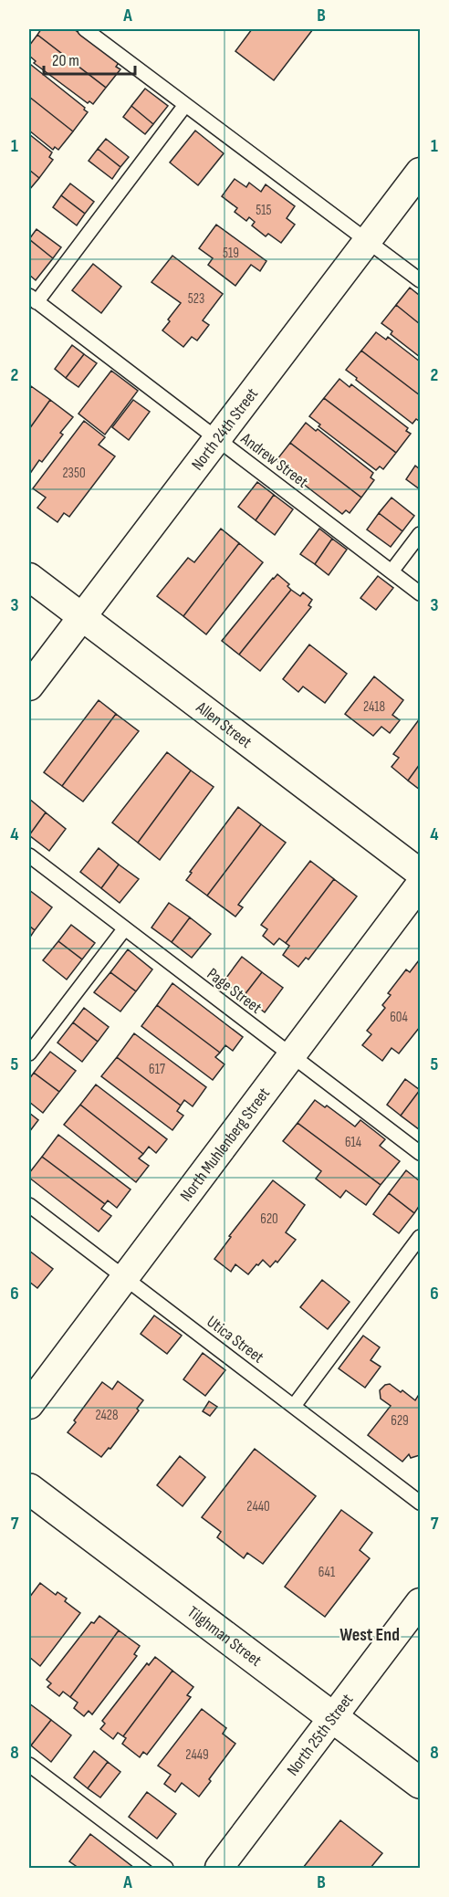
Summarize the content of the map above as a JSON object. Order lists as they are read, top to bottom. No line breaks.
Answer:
{"streets":{"main road":["Tilghman Street"],"street":["North 24th Street","Allen Street","North Muhlenberg Street","North 25th Street"],"lane":["Andrew Street","Page Street","Utica Street"]},"crossings":[["North 24th Street","Andrew Street"],["North 24th Street","Allen Street"],["Page Street","North Muhlenberg Street"],["North Muhlenberg Street","Utica Street"],["Tilghman Street","North 25th Street"]],"districts":["West End"],"house_numbers":["515","519","523","2350","2418","604","617","614","620","2428","629","2440","641","2449"],"scale_bar":"20 m","grid":{"columns":["A","B"],"rows":["1","2","3","4","5","6","7","8"]}}
